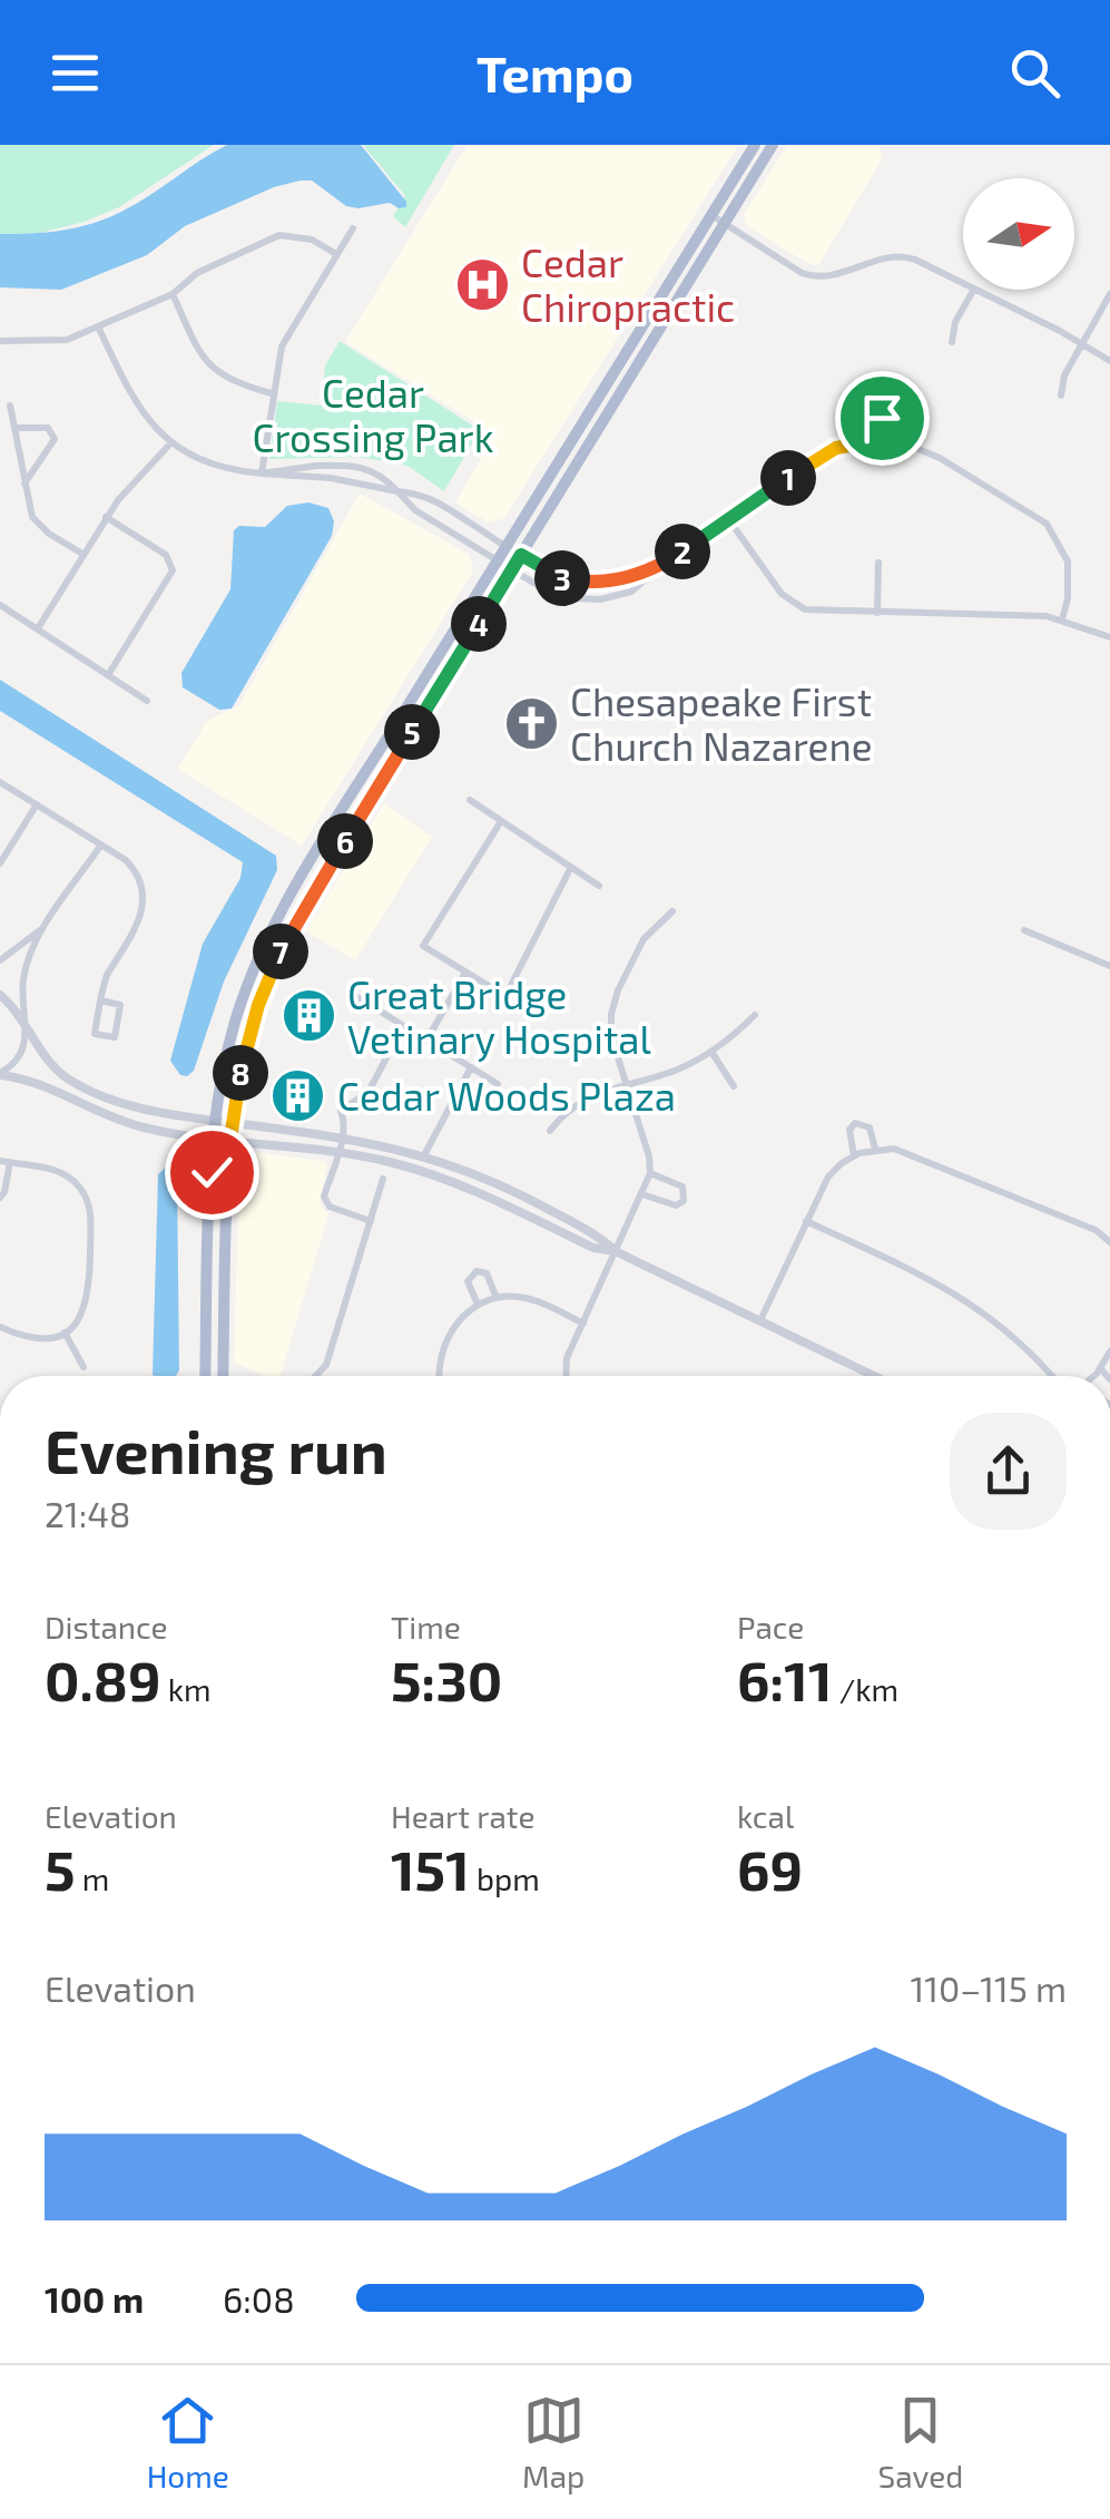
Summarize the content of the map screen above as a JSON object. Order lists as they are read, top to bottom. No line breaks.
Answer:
{"parks":["Cedar Crossing Park"],"places":{"hospital":["Cedar Chiropractic"],"church":["Chesapeake First Church Nazarene"],"building":["Great Bridge Vetinary Hospital","Cedar Woods Plaza"]},"north":"right","page":{"header":"Tempo","pins":["1","2","3","4","5","6","7","8"],"heading":["Evening run","21:48"],"stats":[["Distance","0.89 km"],["Time","5:30"],["Pace","6:11 /km"],["Elevation","5 m"],["Heart rate","151 bpm"],["kcal","69"]],"chart":["Elevation","110–115 m"],"list":[{"name":"100 m","note":"6:08"}],"tabs":["Home","Map","Saved"]}}
